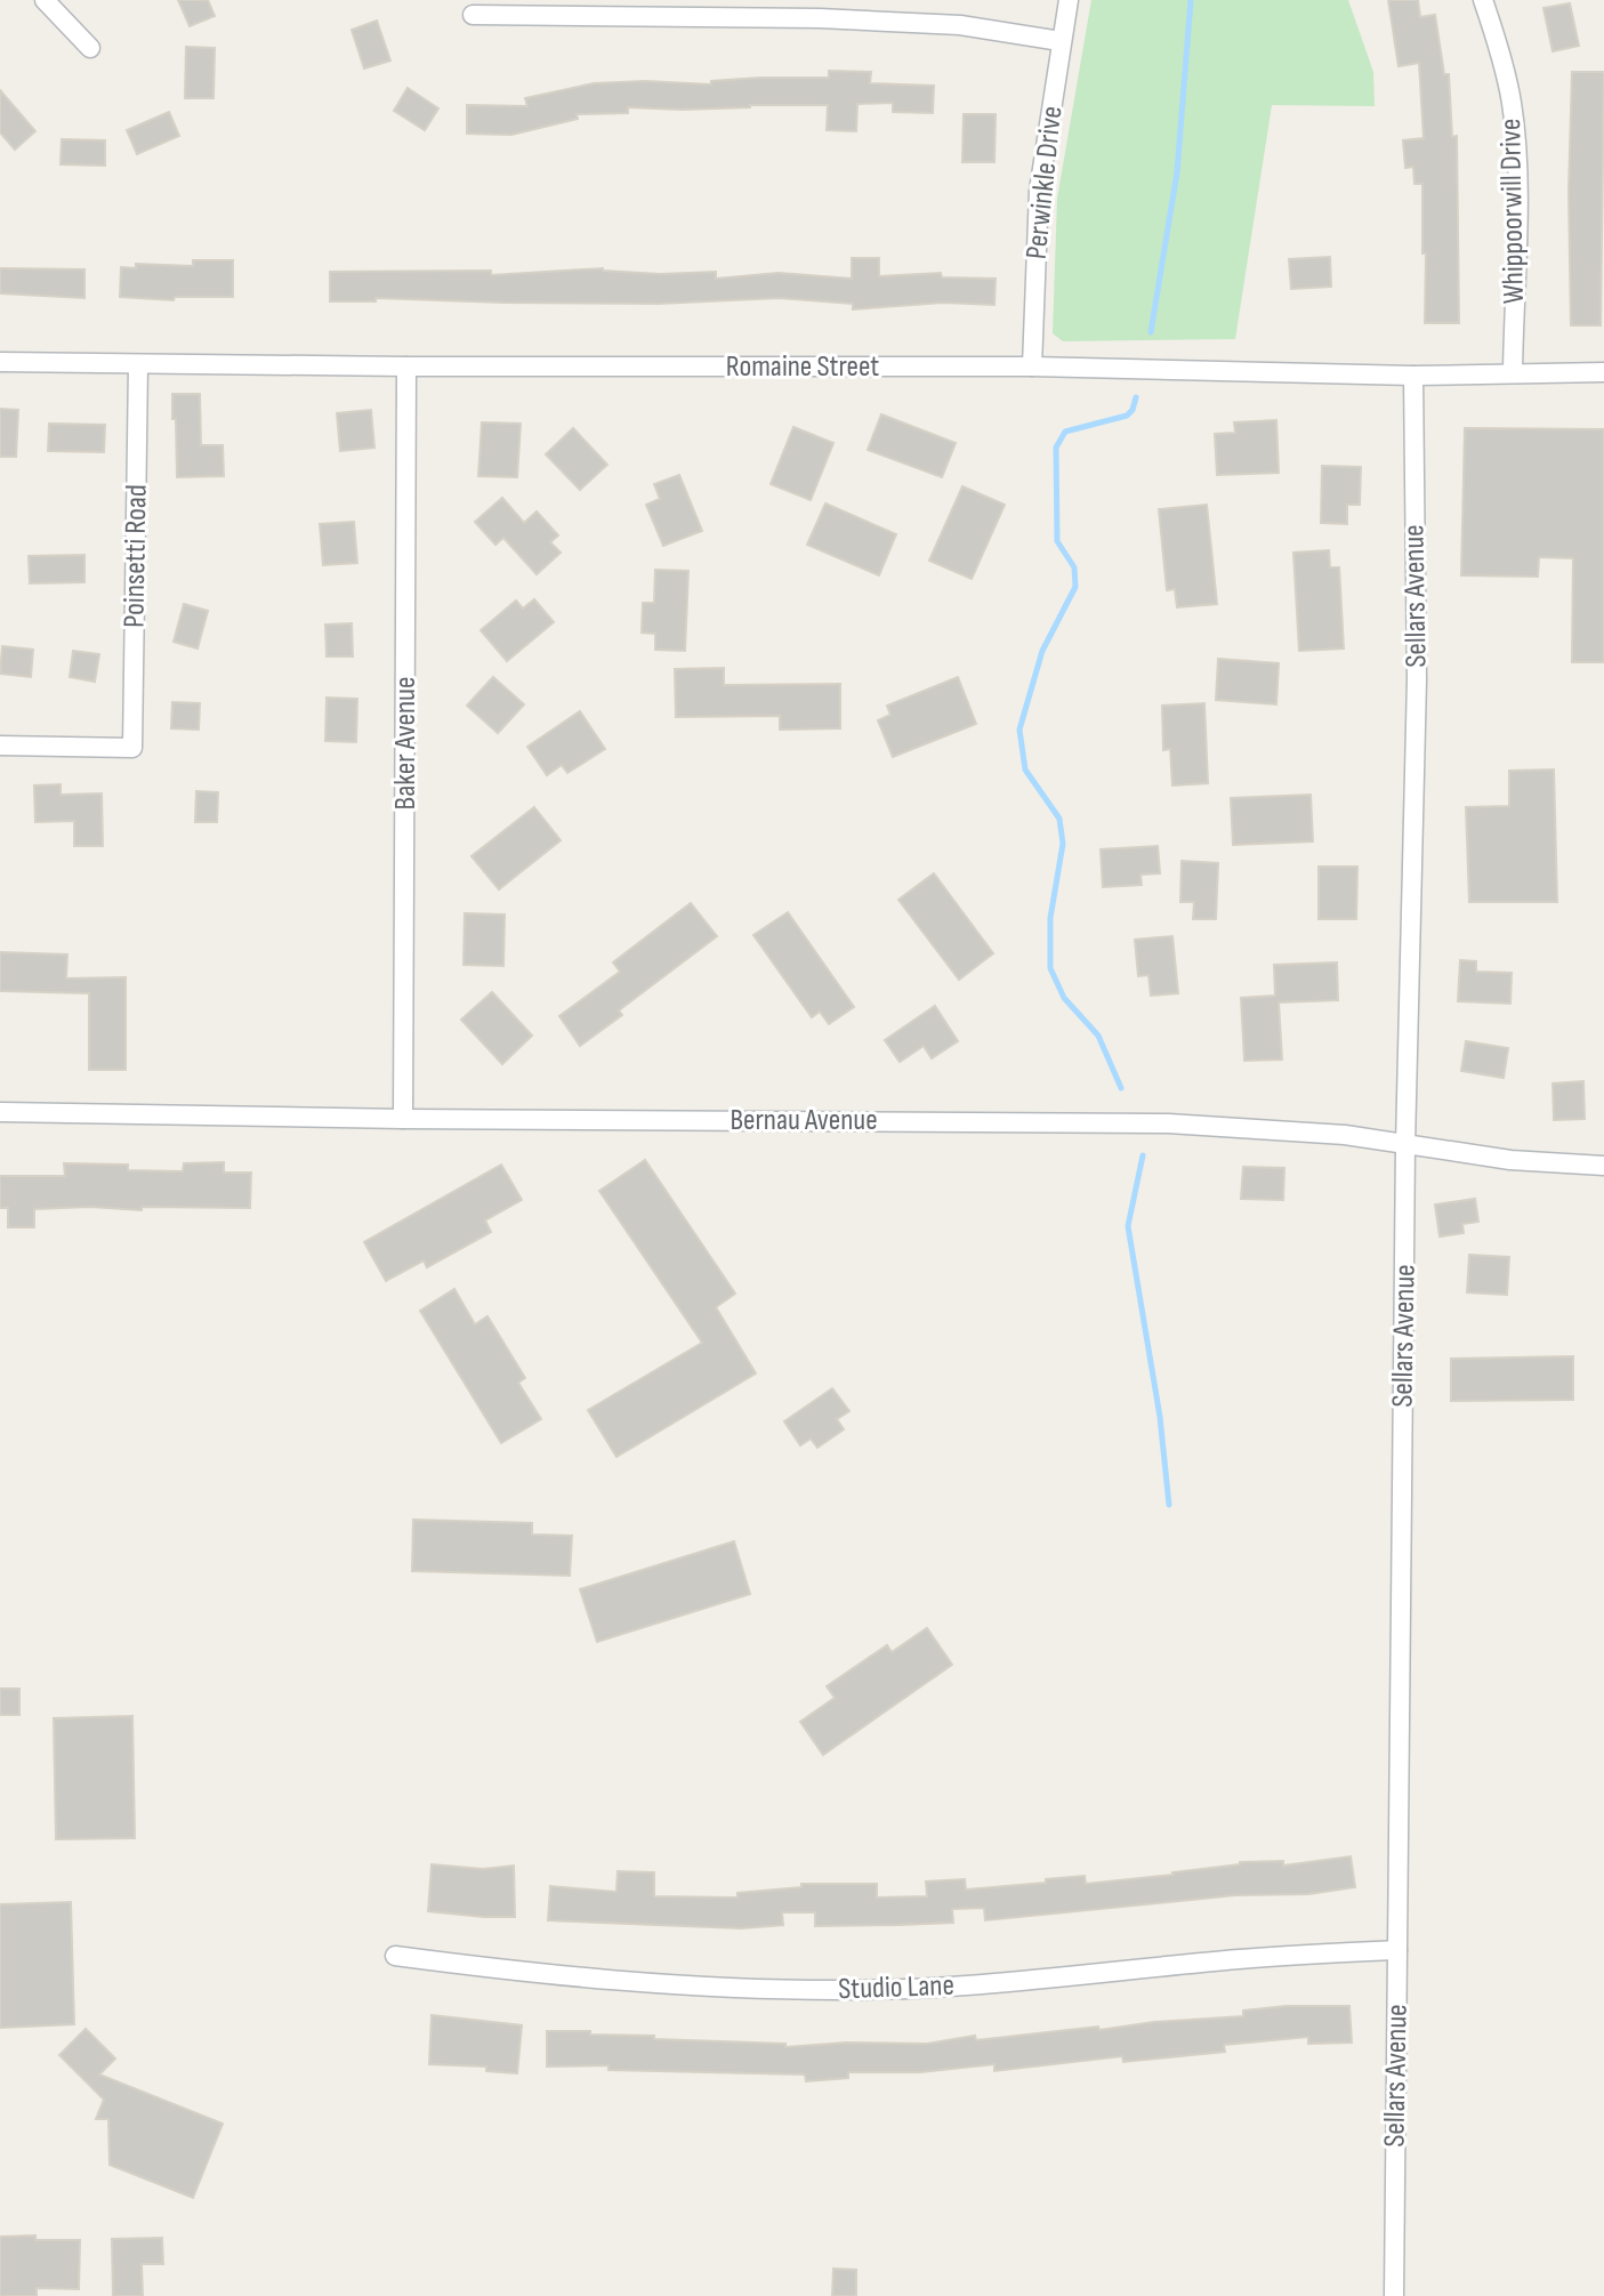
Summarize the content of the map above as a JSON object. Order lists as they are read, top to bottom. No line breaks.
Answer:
{"streets":{"street":["Perwinkle Drive","Whippoorwill Drive","Romaine Street","Poinsetti Road","Sellars Avenue","Baker Avenue","Bernau Avenue","Studio Lane"]},"crossings":[["Perwinkle Drive","Romaine Street"],["Whippoorwill Drive","Romaine Street"],["Romaine Street","Poinsetti Road"],["Romaine Street","Sellars Avenue"],["Romaine Street","Baker Avenue"],["Sellars Avenue","Bernau Avenue"],["Sellars Avenue","Studio Lane"],["Baker Avenue","Bernau Avenue"]]}
